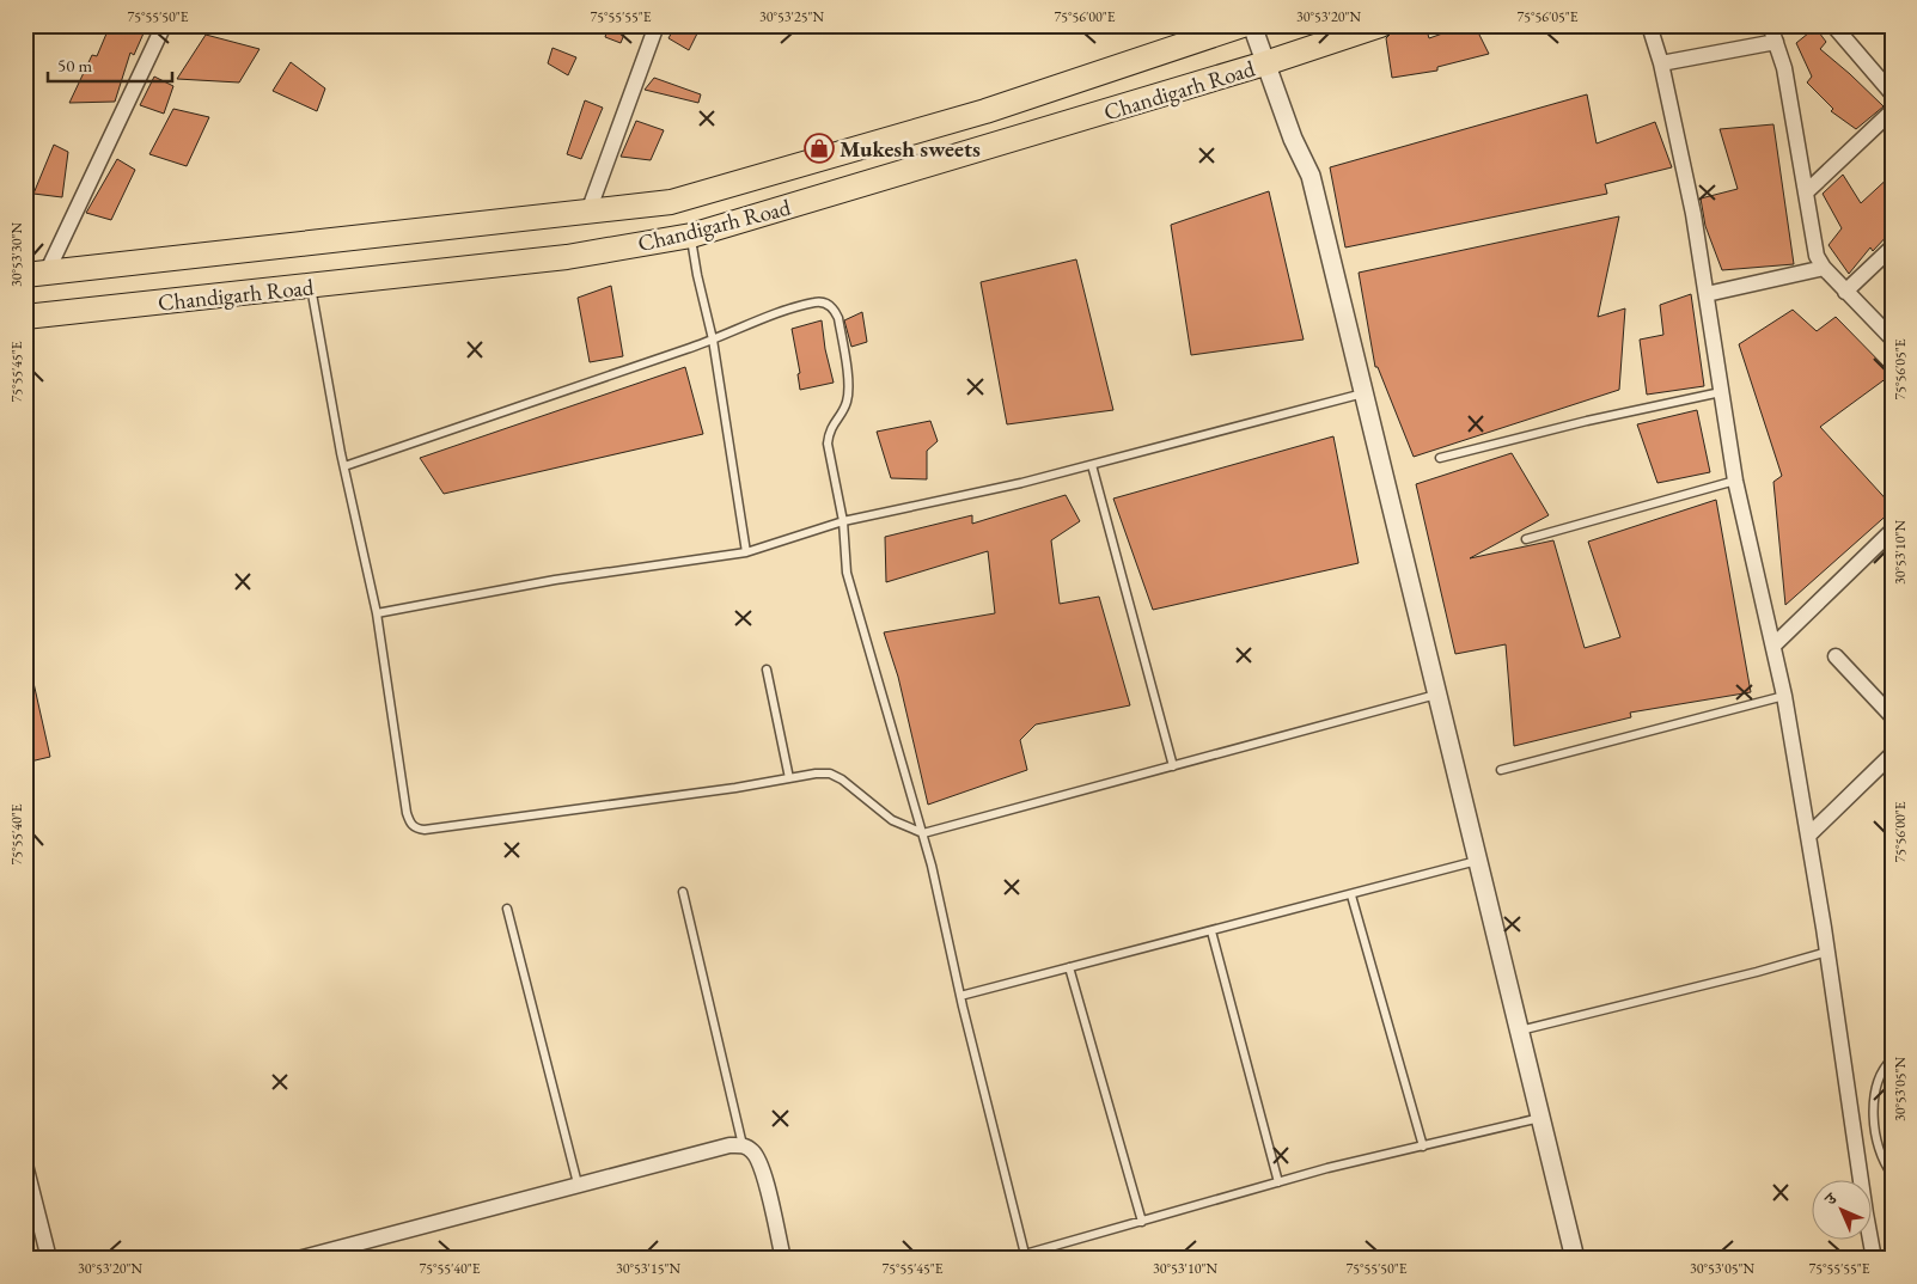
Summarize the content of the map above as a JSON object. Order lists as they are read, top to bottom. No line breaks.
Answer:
{"streets":{"main road":["Chandigarh Road"]},"places":{"shop":["Mukesh sweets"]},"scale_bar":"50 m","north":"top left","coordinates":["75°55'50\"E","75°55'55\"E","30°53'25\"N","75°56'00\"E","30°53'20\"N","75°56'05\"E","30°53'30\"N","75°55'45\"E","30°53'10\"N","75°55'40\"E","30°53'05\"N","30°53'15\"N"]}
